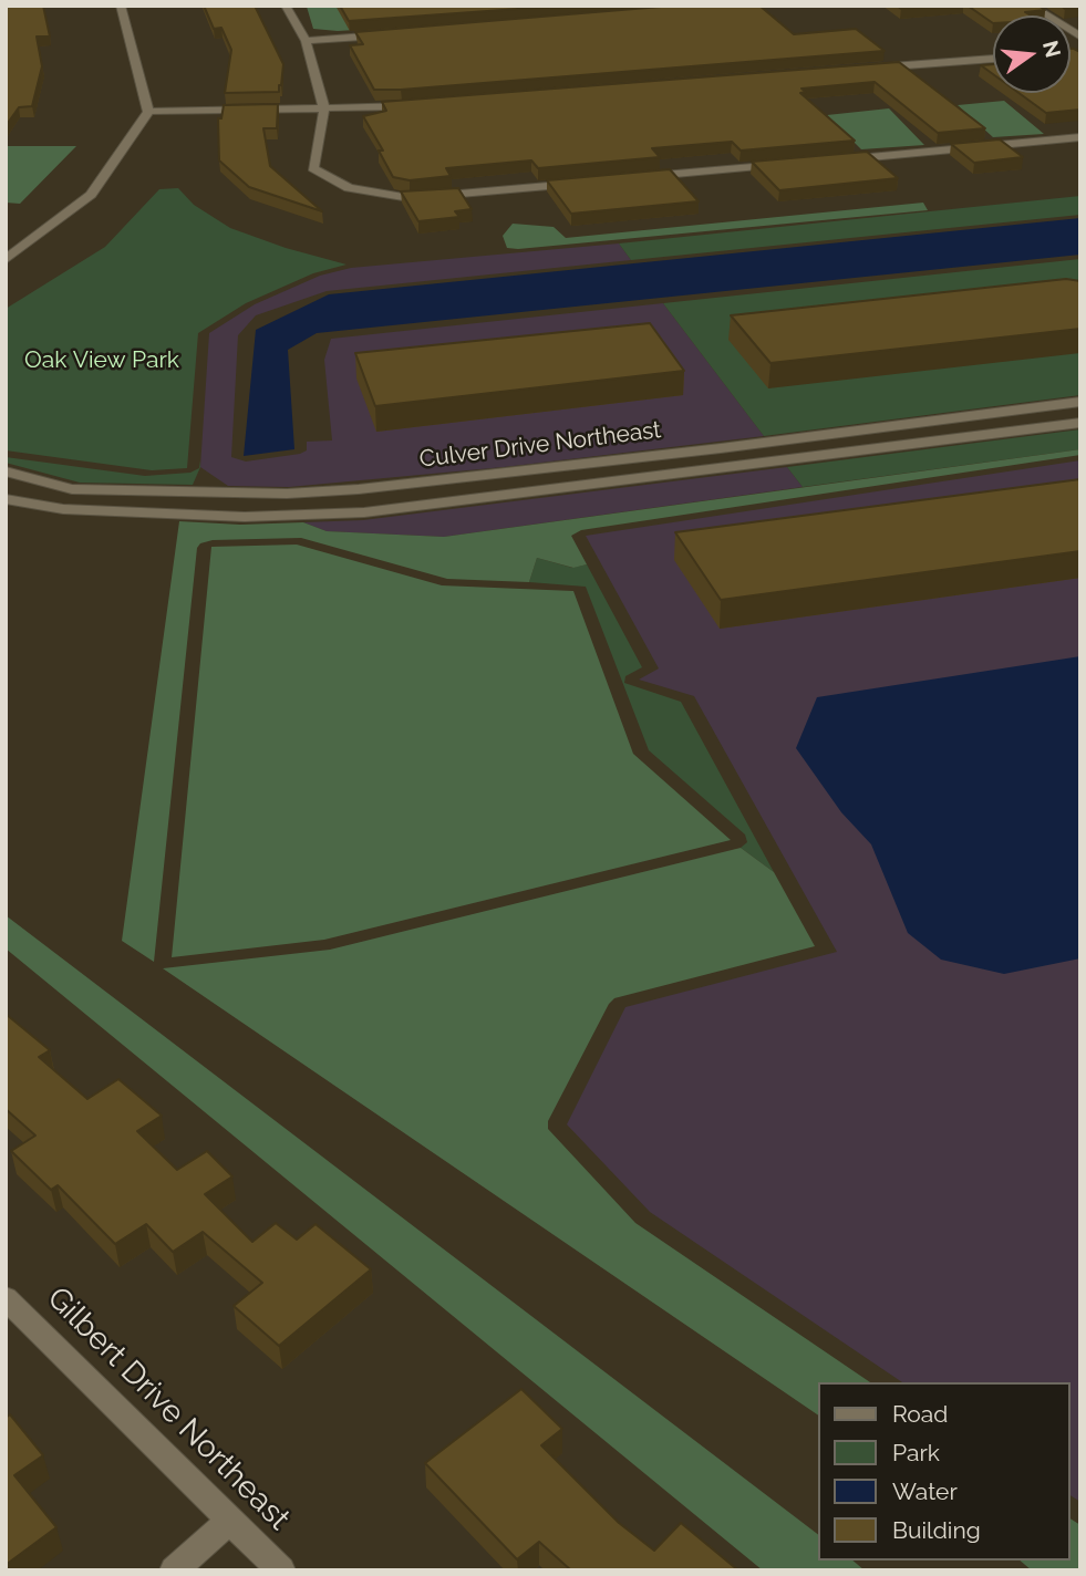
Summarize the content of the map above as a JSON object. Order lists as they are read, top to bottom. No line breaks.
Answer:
{"streets":{"street":["Culver Drive Northeast","Gilbert Drive Northeast"]},"parks":["Oak View Park"],"legend":["Road","Park","Water","Building"],"north":"right"}
